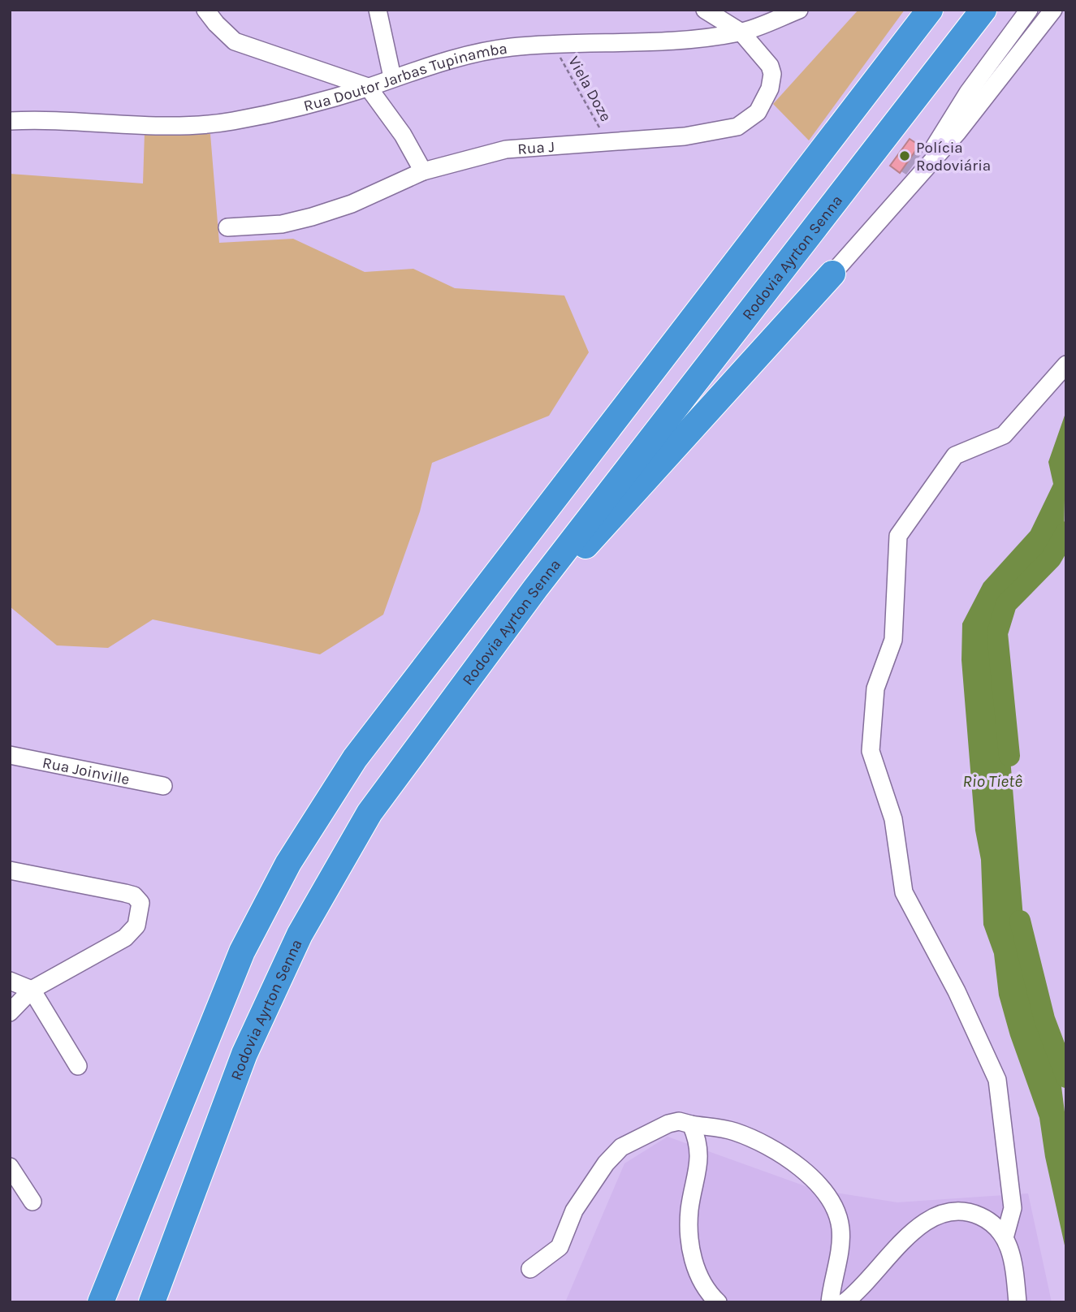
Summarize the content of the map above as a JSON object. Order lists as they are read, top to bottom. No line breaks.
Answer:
{"streets":{"highway":["Rodovia Ayrton Senna"],"street":["Rua Doutor Jarbas Tupinamba","Rua J","Rua Joinville"],"path":["Viela Doze"]},"crossings":[["Rua Doutor Jarbas Tupinamba","Viela Doze"],["Rua Doutor Jarbas Tupinamba","Rua J"],["Viela Doze","Rua J"]],"water":["Rio Tietê"],"places":["Polícia Rodoviária"]}
